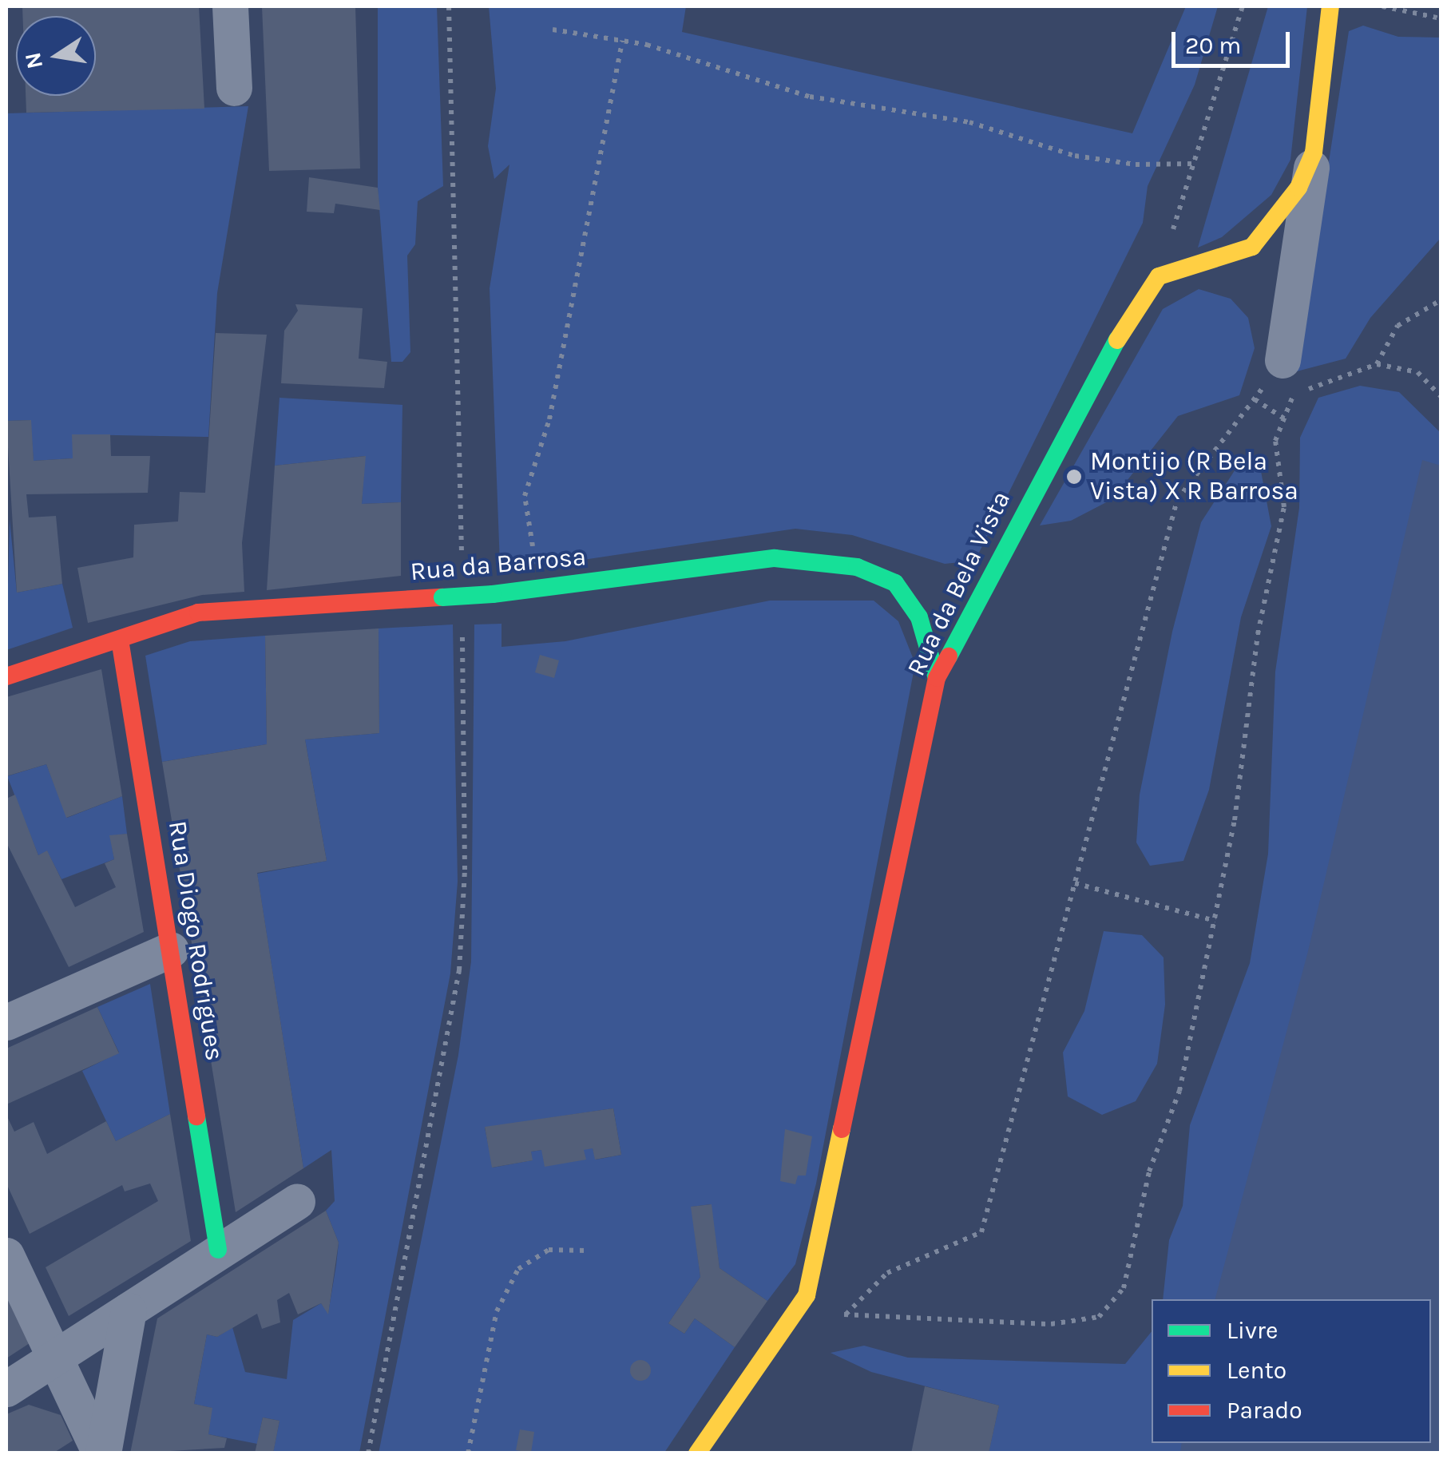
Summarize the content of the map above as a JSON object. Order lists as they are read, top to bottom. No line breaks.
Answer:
{"streets":{"street":["Rua da Barrosa","Rua da Bela Vista","Rua Diogo Rodrigues"]},"crossings":[["Rua da Barrosa","Rua da Bela Vista"],["Rua da Barrosa","Rua Diogo Rodrigues"]],"places":["Montijo (R Bela Vista) X R Barrosa"],"legend":["Livre","Lento","Parado"],"scale_bar":"20 m","north":"left"}
